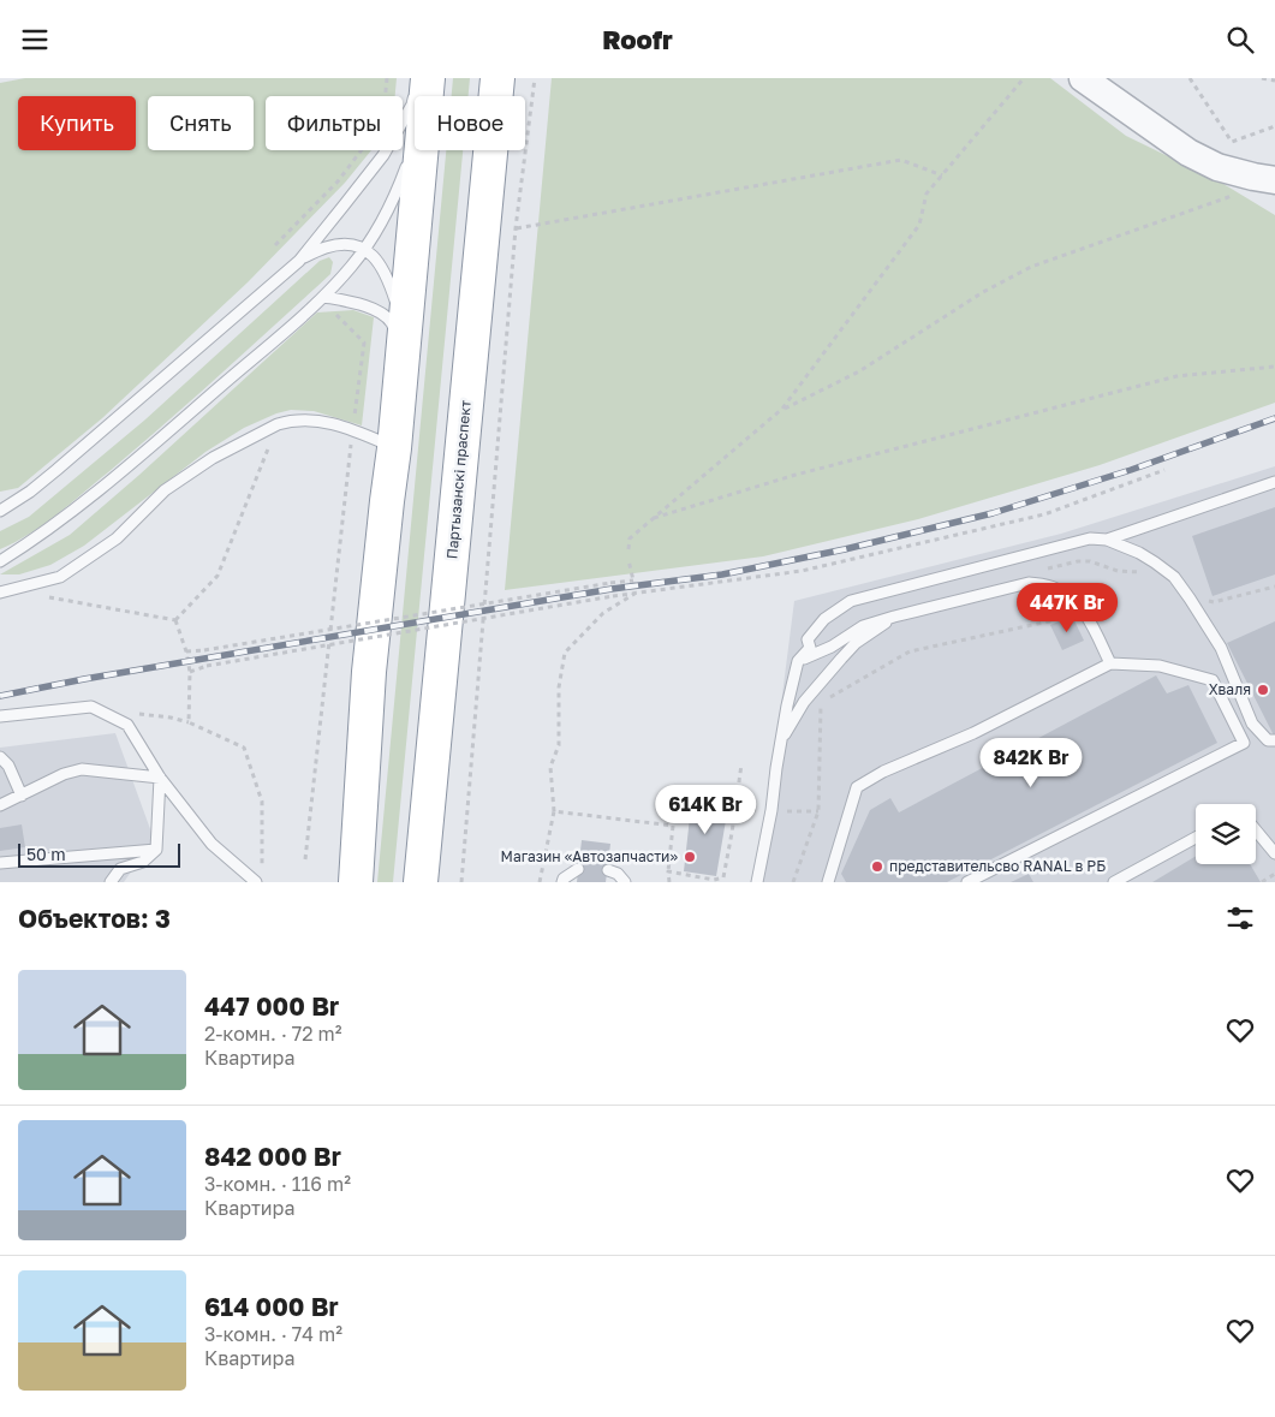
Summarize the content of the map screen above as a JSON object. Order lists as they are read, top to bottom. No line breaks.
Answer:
{"streets":{"highway":["Партызанскі праспект"]},"places":["Хваля","Магазин «Автозапчасти»","представительсво RANAL в РБ"],"scale_bar":"50 m","page":{"header":"Roofr","chip":["Купить","Снять","Фильтры","Новое"],"price":["447K Br","842K Br","614K Br"],"scale":"50 m","heading":"Объектов: 3","list":[{"name":"447 000 Br","note":"2-комн. · 72 m² · Квартира"},{"name":"842 000 Br","note":"3-комн. · 116 m² · Квартира"},{"name":"614 000 Br","note":"3-комн. · 74 m² · Квартира"}]}}
